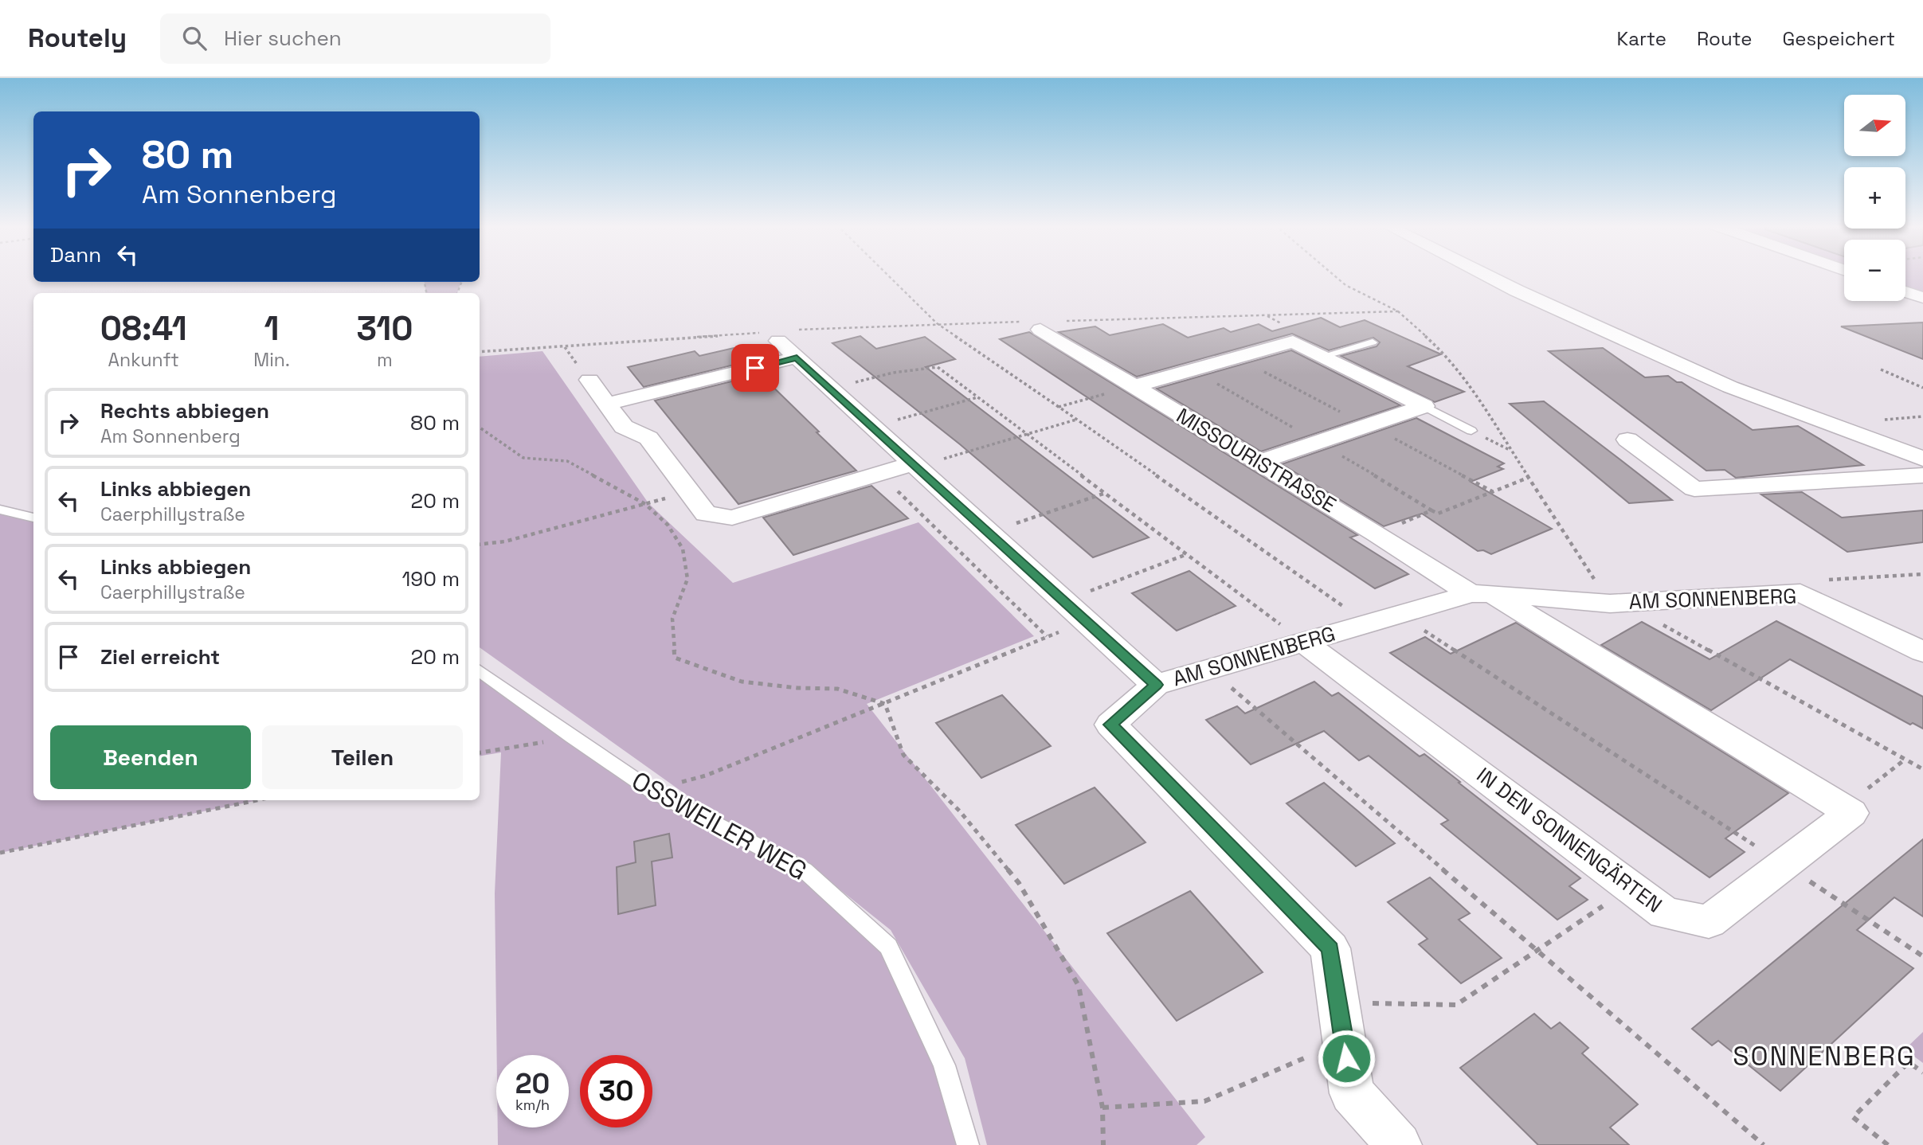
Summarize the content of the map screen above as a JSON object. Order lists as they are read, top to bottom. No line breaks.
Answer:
{"streets":{"street":["MISSOURISTRASSE","AM SONNENBERG","IN DEN SONNENGÄRTEN"],"lane":["OSSWEILER WEG"]},"crossings":[["MISSOURISTRASSE","AM SONNENBERG"],["MISSOURISTRASSE","IN DEN SONNENGÄRTEN"],["AM SONNENBERG","IN DEN SONNENGÄRTEN"]],"districts":["SONNENBERG"],"north":"right","page":{"header":"Routely","search":"Hier suchen","nav":["Karte","Route","Gespeichert"],"map_buttons":["+","−"],"turn":["80 m","Am Sonnenberg"],"then":"Dann","eta":["08:41","Ankunft","1","Min.","310","m"],"list":[{"name":"Rechts abbiegen","note":"Am Sonnenberg","value":"80 m"},{"name":"Links abbiegen","note":"Caerphillystraße","value":"20 m"},{"name":"Links abbiegen","note":"Caerphillystraße","value":"190 m"},{"name":"Ziel erreicht","value":"20 m"}],"buttons":["Beenden","Teilen"],"speed":"20 km/h","limit":"30"}}
